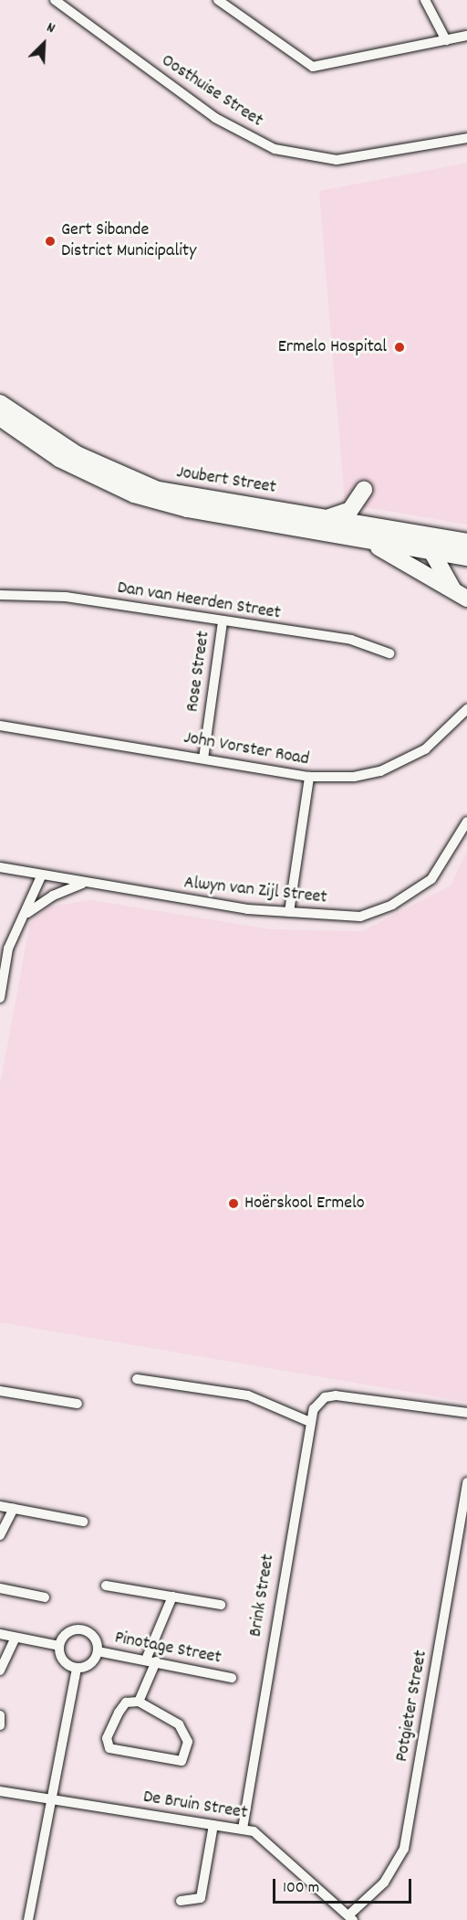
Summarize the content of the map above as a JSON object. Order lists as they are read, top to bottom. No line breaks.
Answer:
{"streets":{"highway":["Joubert Street"],"street":["Oosthuise Street","Dan van Heerden Street","Rose Street","John Vorster Road","Alwyn van Zijl Street","Brink Street","Pinotage Street","Potgieter Street","De Bruin Street"]},"crossings":[["Dan van Heerden Street","Rose Street"],["Rose Street","John Vorster Road"],["Brink Street","De Bruin Street"],["Potgieter Street","De Bruin Street"]],"places":["Gert Sibande District Municipality","Ermelo Hospital","Hoërskool Ermelo"],"scale_bar":"100 m","north":"top right"}
